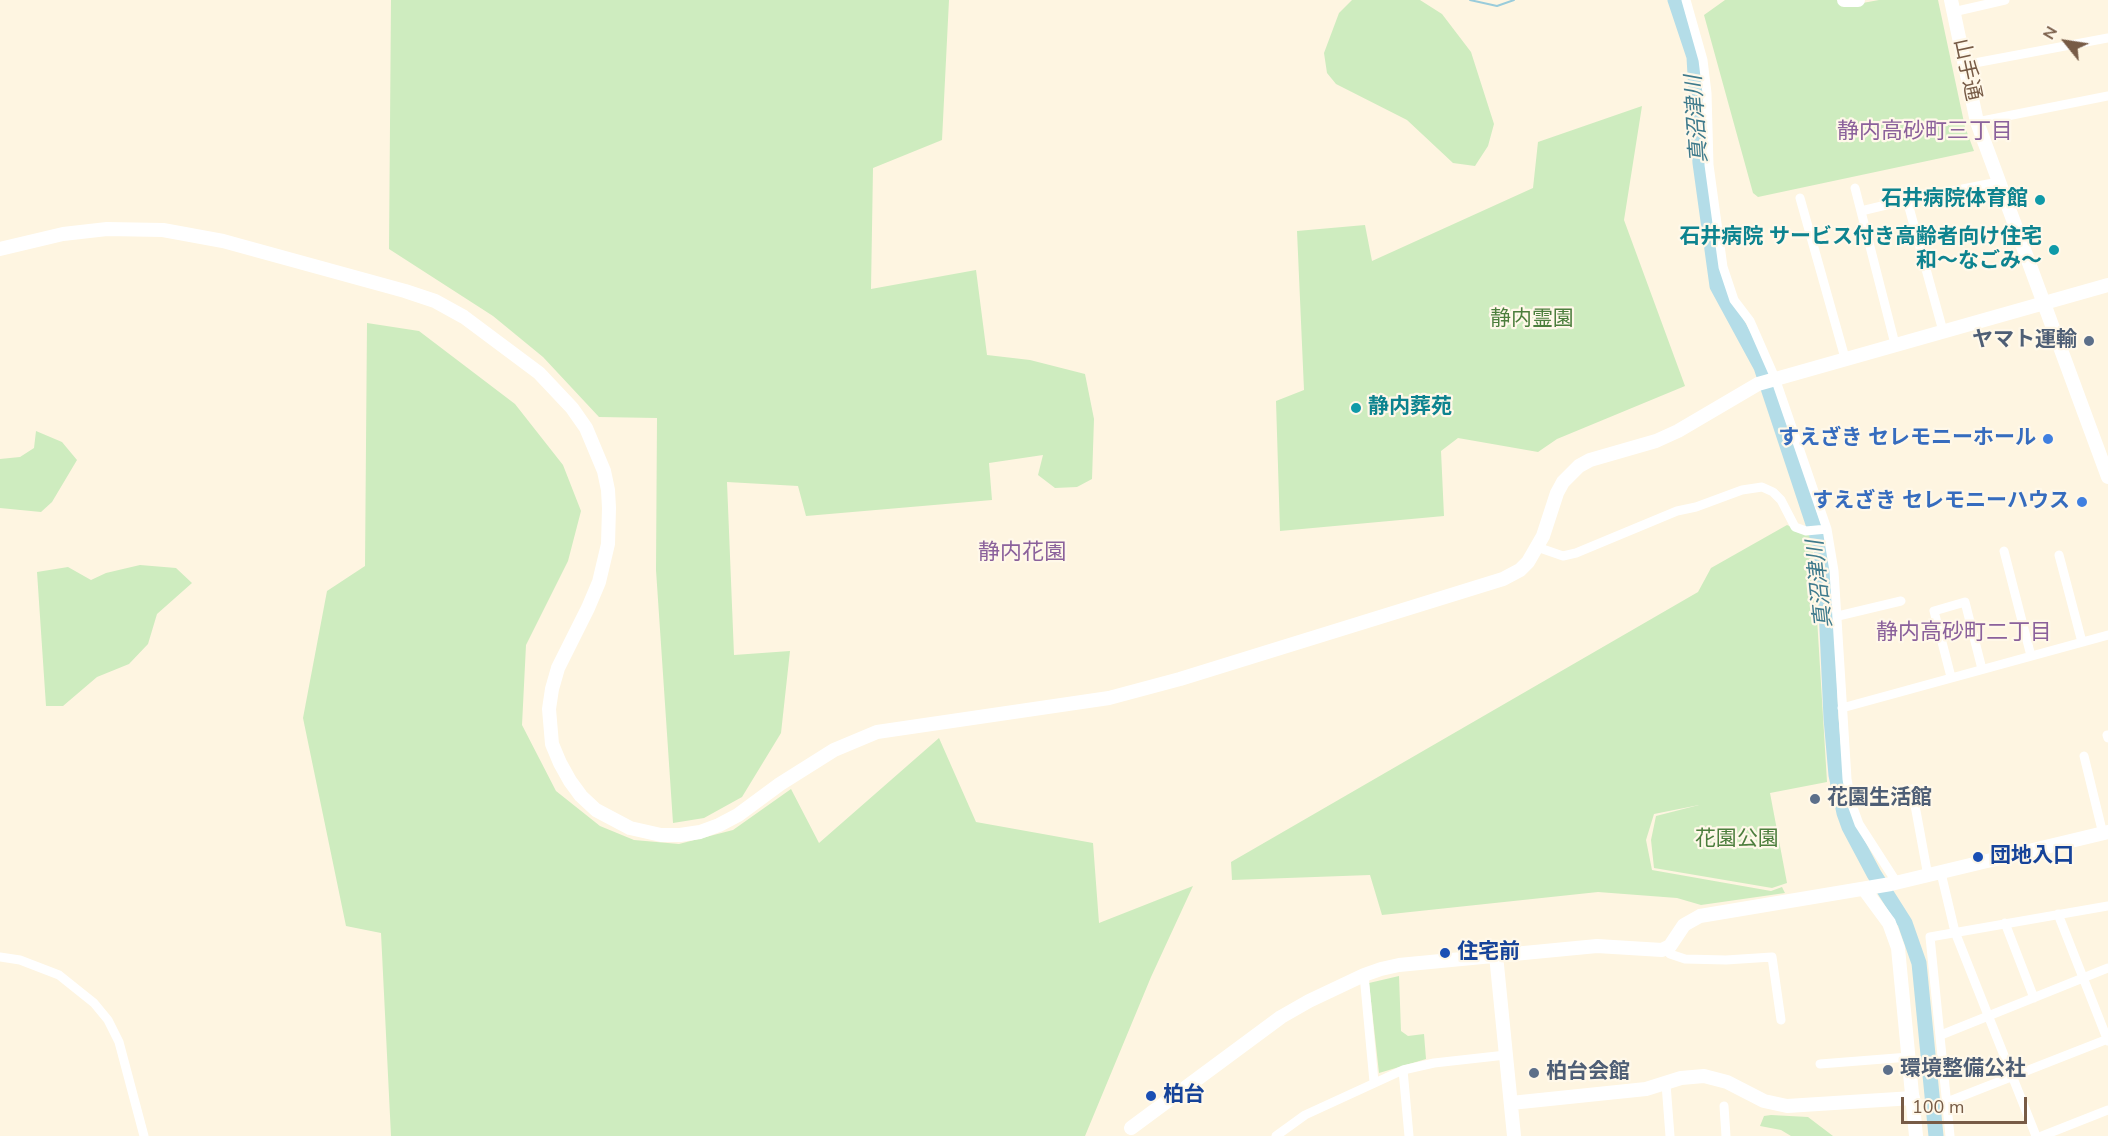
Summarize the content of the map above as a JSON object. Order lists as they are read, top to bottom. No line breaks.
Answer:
{"streets":{"street":["山手通"]},"districts":["静内高砂町三丁目","静内花園","静内高砂町二丁目"],"water":["真沼津川"],"parks":["静内霊園","花園公園"],"places":["石井病院体育館","石井病院 サービス付き高齢者向け住宅 和～なごみ～","ヤマト運輸","静内葬苑","すえざき セレモニーホール","すえざき セレモニーハウス","花園生活館","団地入口","住宅前","環境整備公社","柏台会館","柏台"],"scale_bar":"100 m","north":"top left"}
